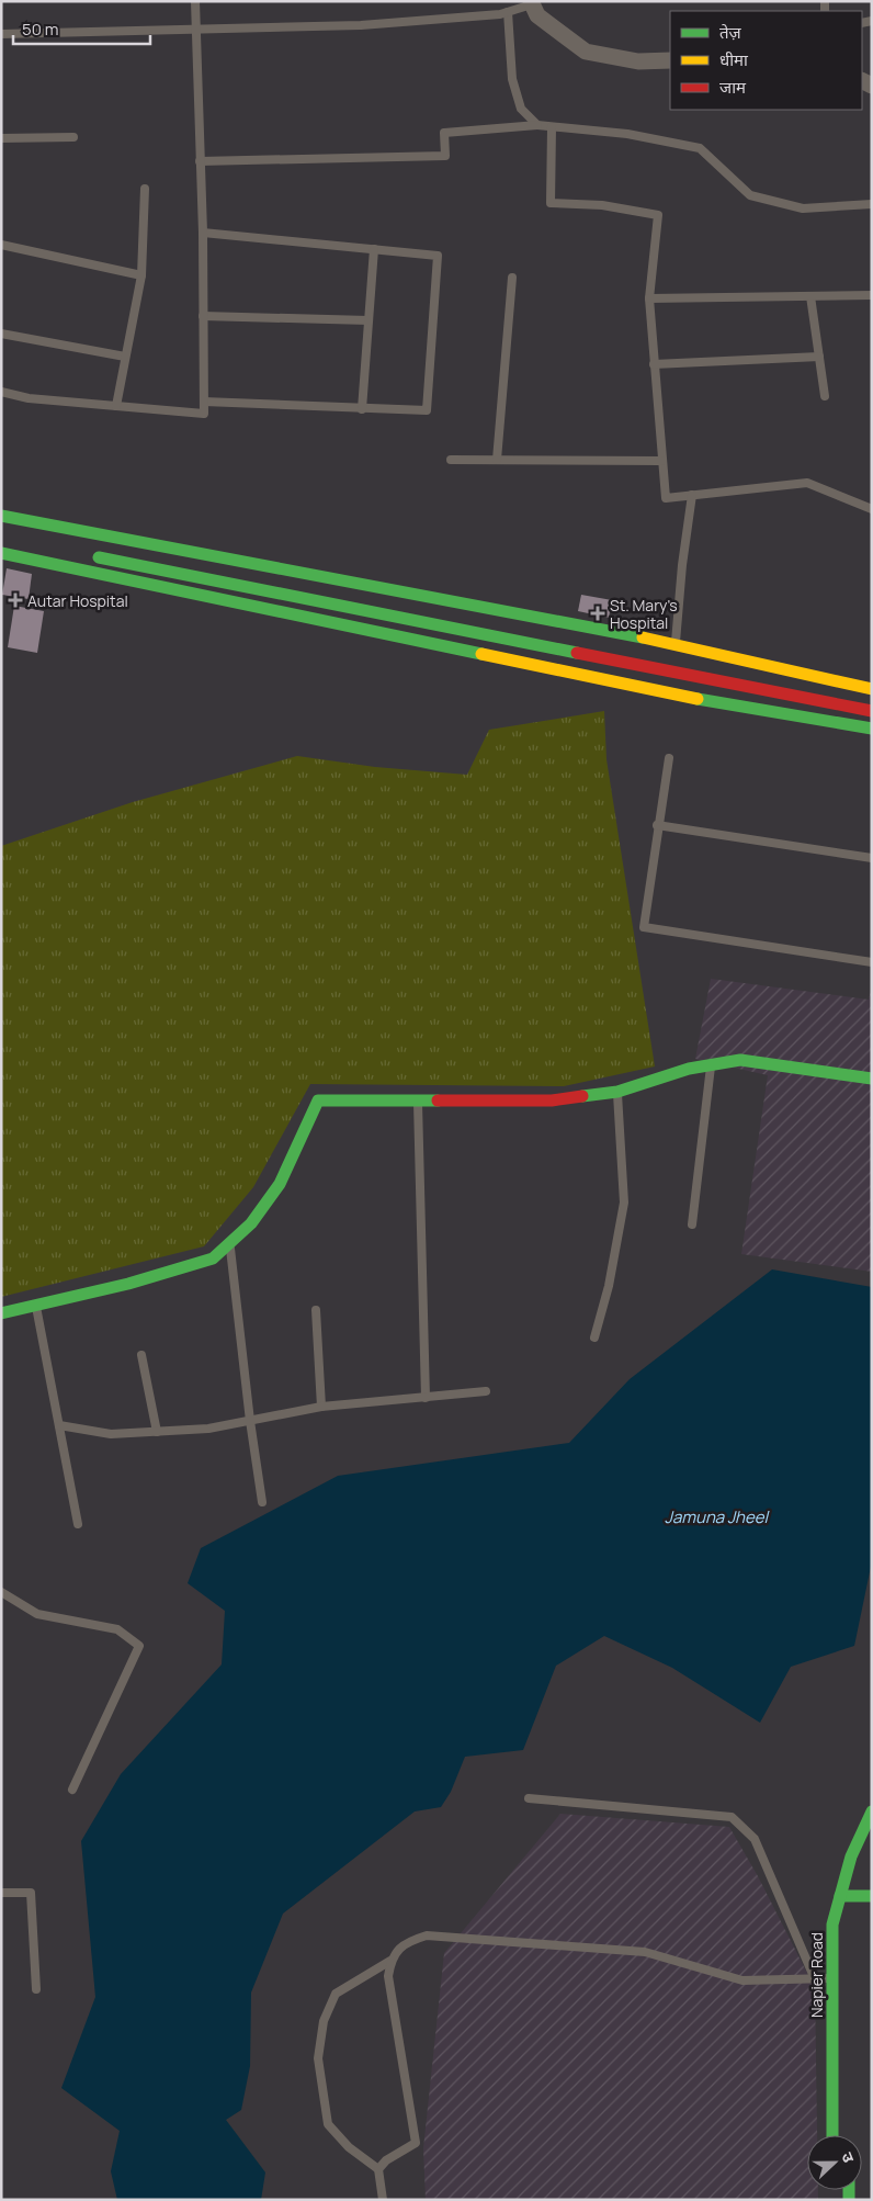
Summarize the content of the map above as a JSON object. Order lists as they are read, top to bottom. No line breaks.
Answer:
{"streets":{"main road":["Napier Road"]},"water":["Jamuna Jheel"],"places":{"health":["Autar Hospital","St. Mary's Hospital"]},"legend":["तेज़","धीमा","जाम"],"scale_bar":"50 m","north":"right"}
